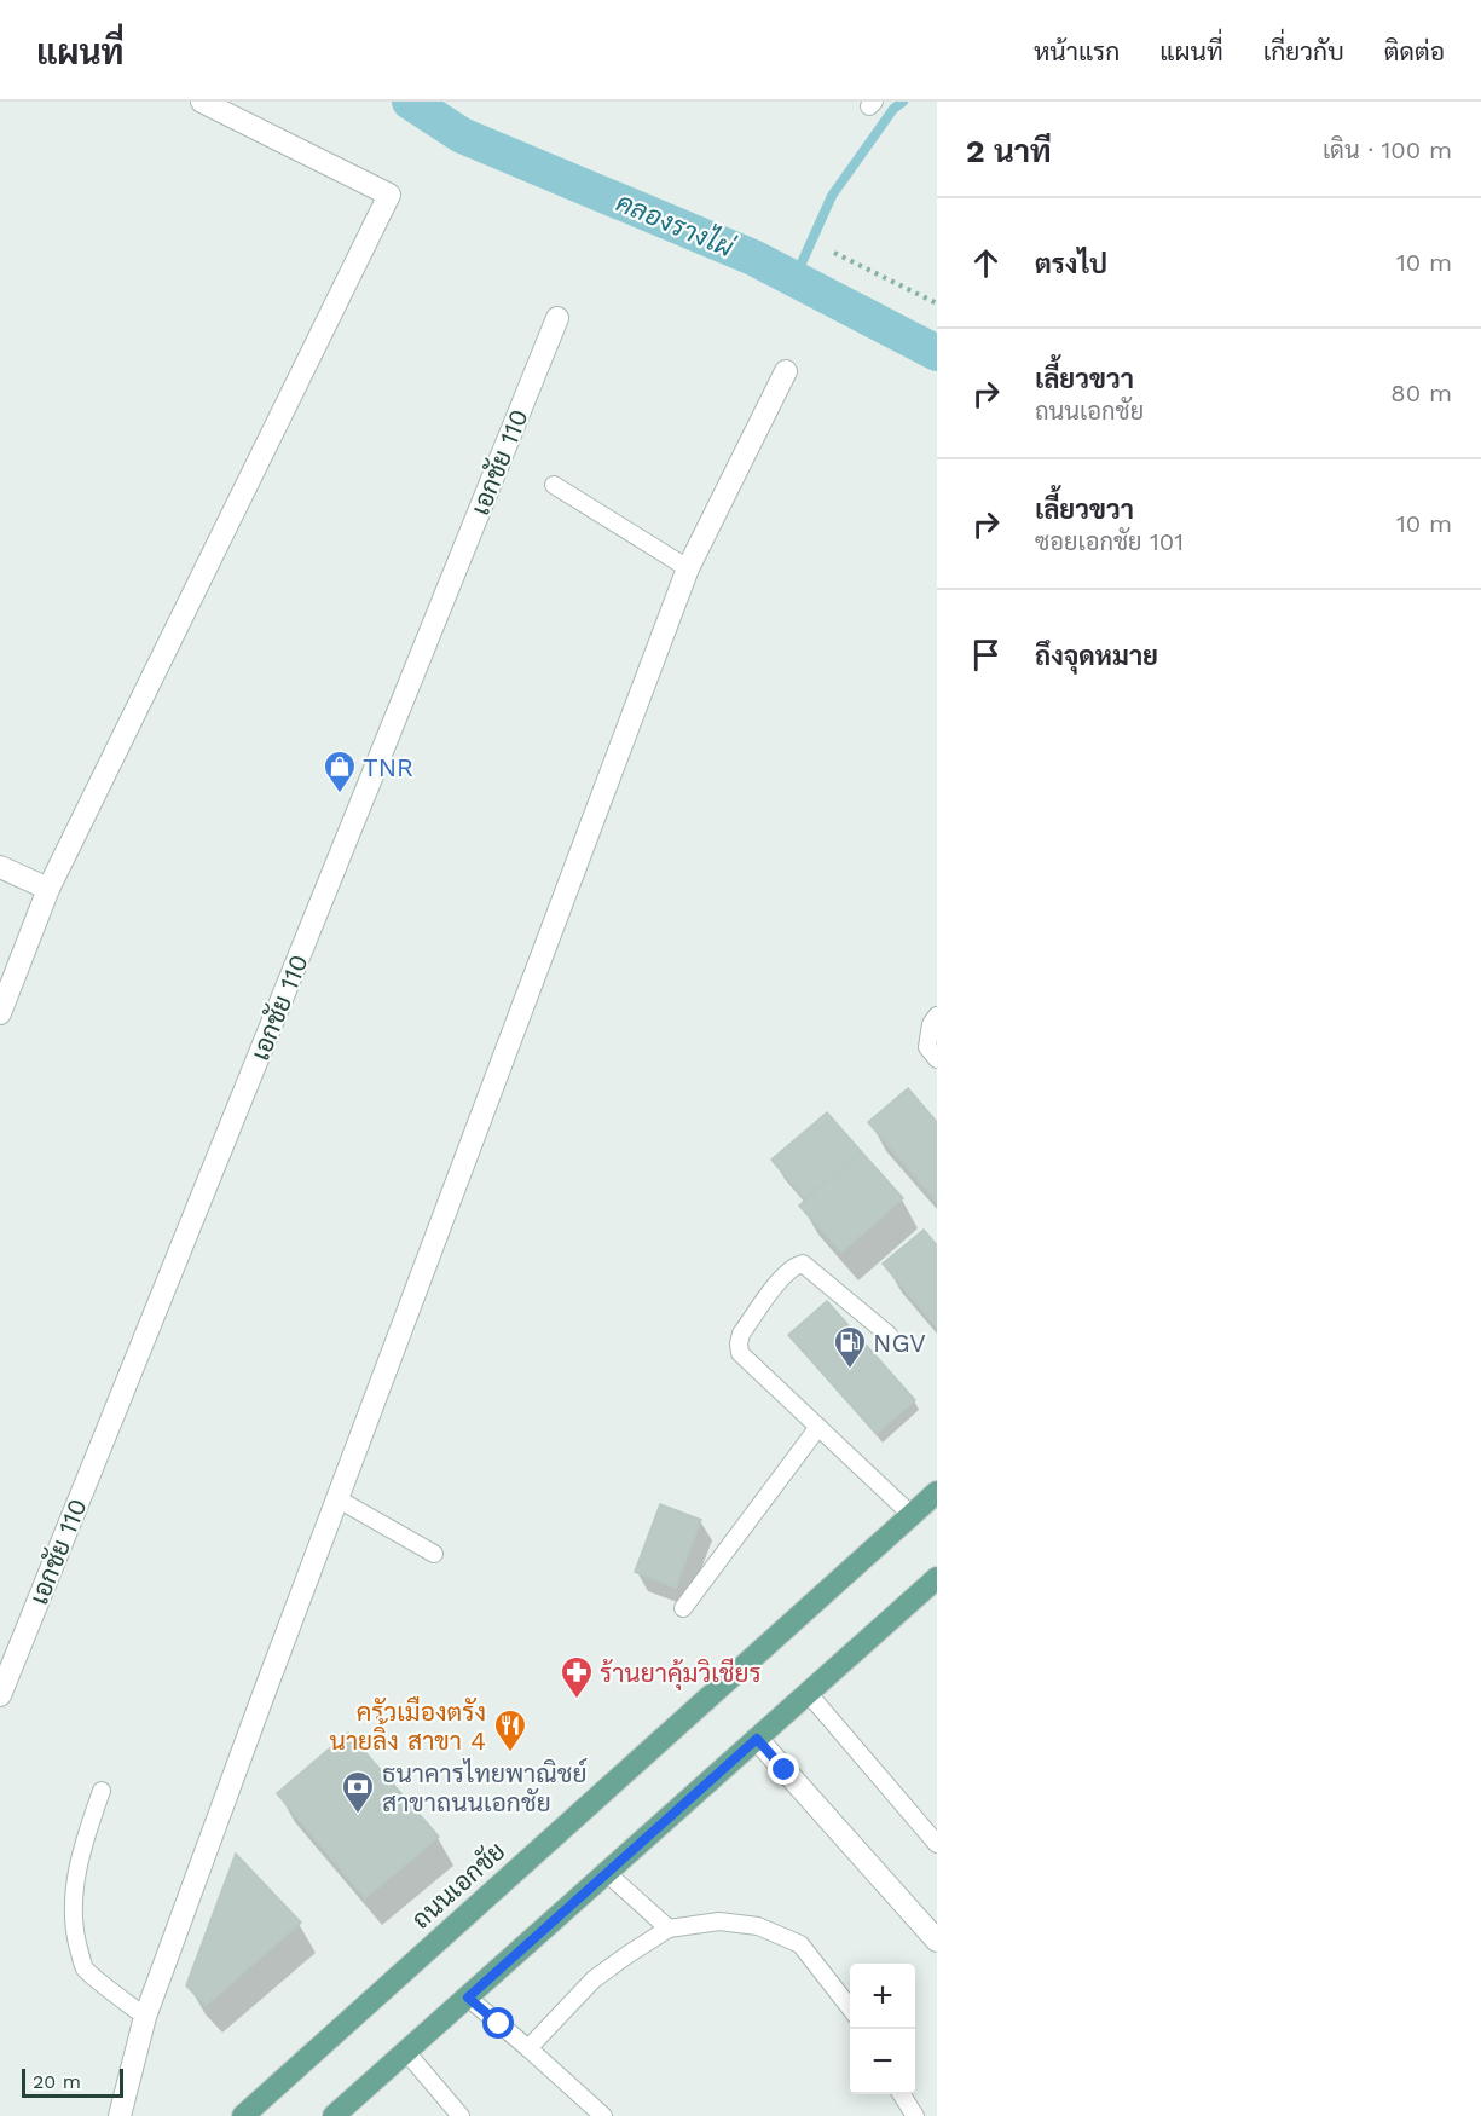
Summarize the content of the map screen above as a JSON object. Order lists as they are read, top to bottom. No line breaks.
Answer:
{"streets":{"main road":["ถนนเอกชัย"],"street":["เอกชัย 110"]},"water":["คลองรางไผ่"],"places":{"shop":["TNR"],"fuel station":["NGV"],"pharmacy":["ร้านยาคุ้มวิเชียร"],"restaurant":["ครัวเมืองตรัง นายลิ้ง สาขา 4"],"bank":["ธนาคารไทยพาณิชย์ สาขาถนนเอกชัย"]},"scale_bar":"20 m","page":{"header":"แผนที่","nav":["หน้าแรก","แผนที่","เกี่ยวกับ","ติดต่อ"],"heading":["2 นาที","เดิน · 100 m"],"list":[["ตรงไป","10 m"],["เลี้ยวขวา","ถนนเอกชัย","80 m"],["เลี้ยวขวา","ซอยเอกชัย 101","10 m"],"ถึงจุดหมาย"],"map_buttons":["+","−"],"scale":"20 m"}}
